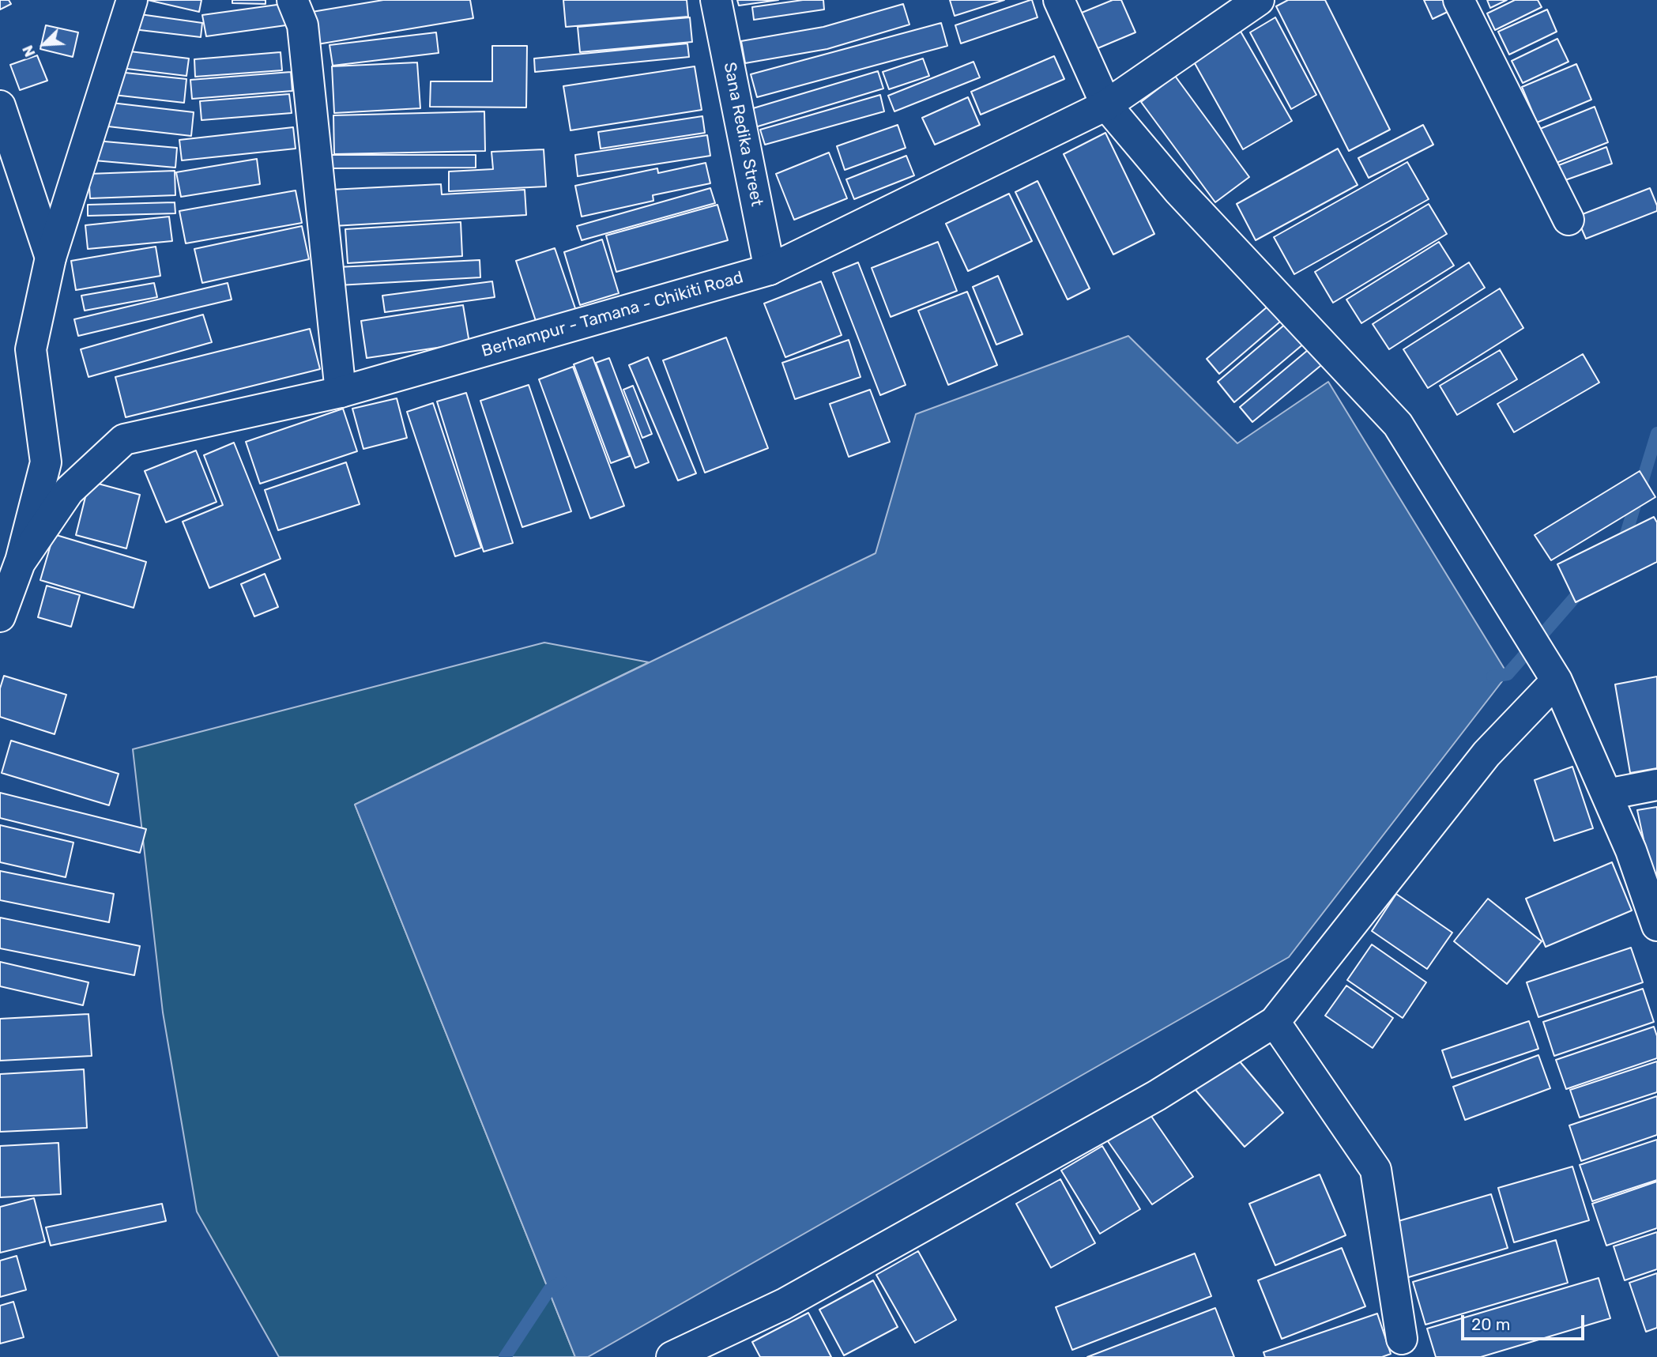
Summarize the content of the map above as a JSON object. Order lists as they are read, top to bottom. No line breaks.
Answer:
{"streets":{"street":["Sana Redika Street","Berhampur - Tamana - Chikiti Road"]},"crossings":[["Sana Redika Street","Berhampur - Tamana - Chikiti Road"]],"scale_bar":"20 m","north":"bottom left"}
